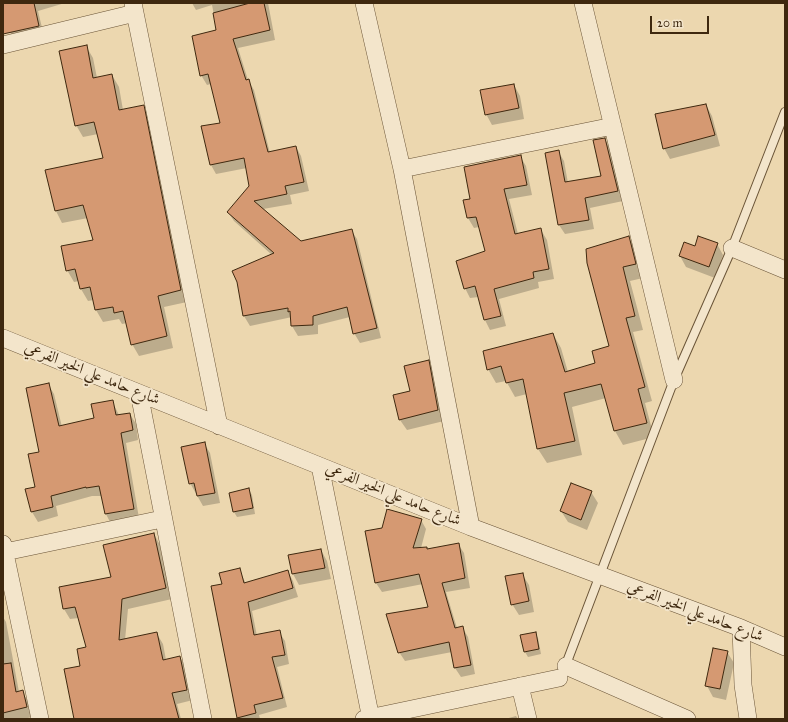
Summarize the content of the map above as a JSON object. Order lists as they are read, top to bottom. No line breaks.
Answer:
{"streets":{"street":["شارع حامد علي الخير الفرعي"]},"scale_bar":"20 m"}
